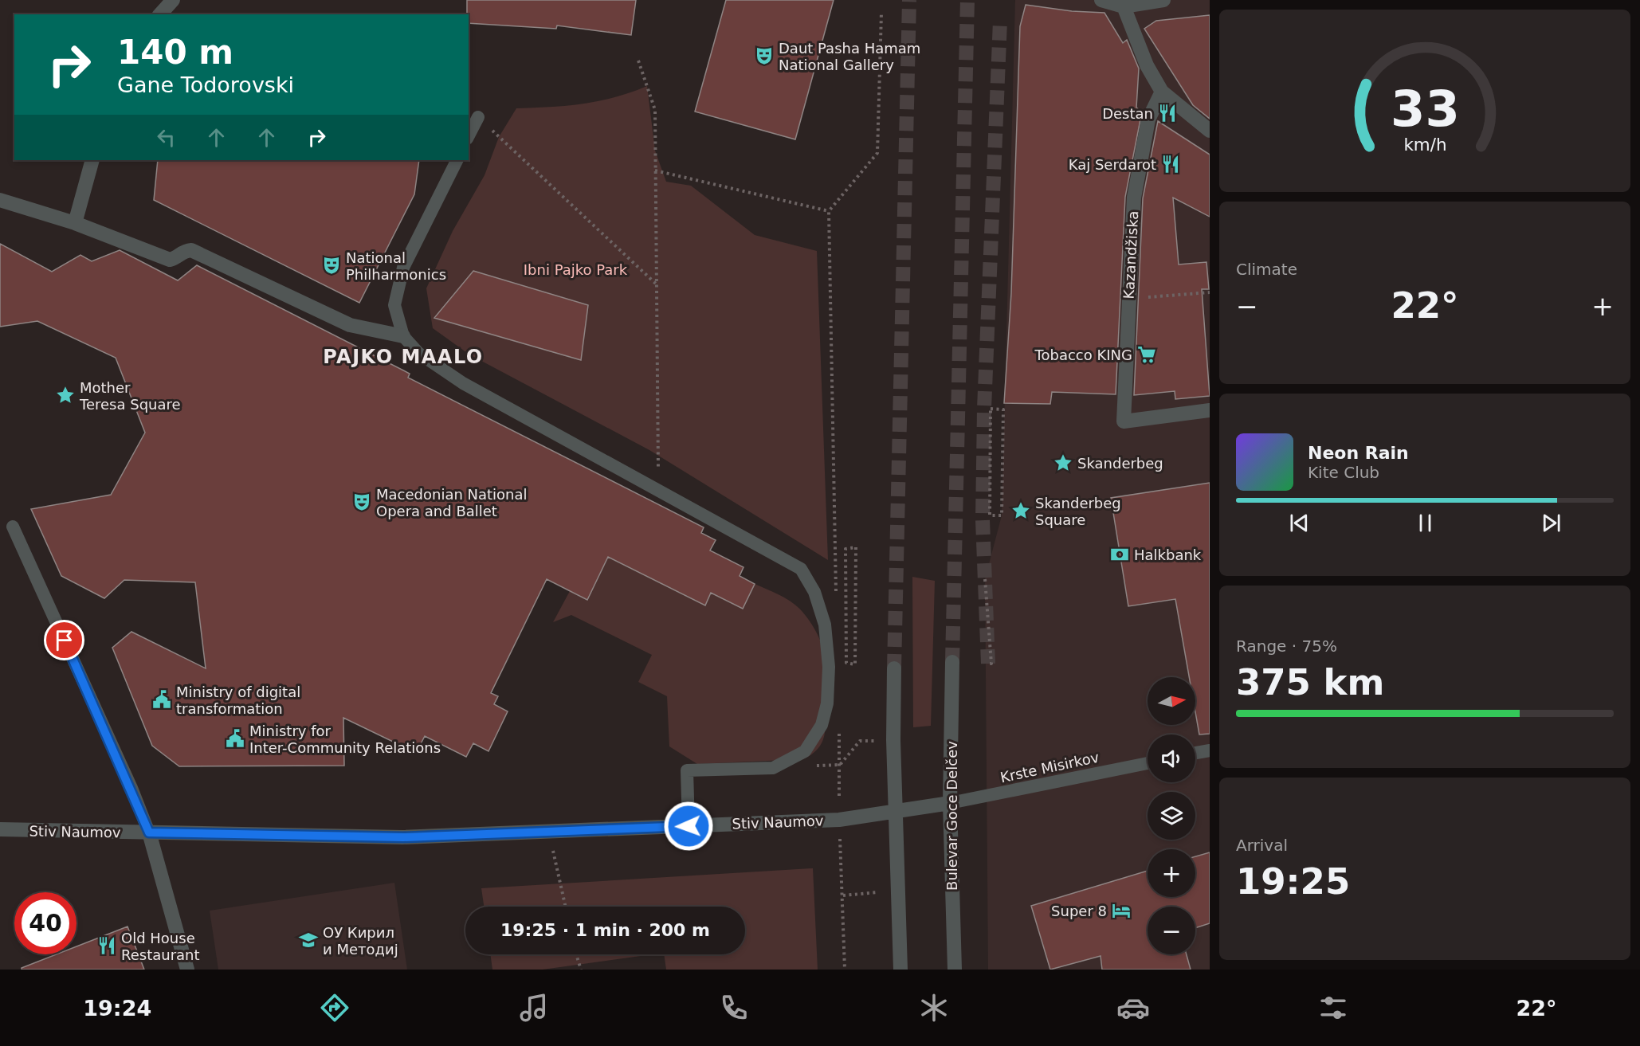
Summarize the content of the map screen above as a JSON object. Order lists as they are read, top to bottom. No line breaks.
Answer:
{"streets":{"street":["Kazandžiska","Bulevar Goce Delčev","Stiv Naumov"],"lane":["Krste Misirkov"]},"crossings":[["Krste Misirkov","Bulevar Goce Delčev"],["Krste Misirkov","Stiv Naumov"],["Bulevar Goce Delčev","Stiv Naumov"]],"districts":["PAJKO MAALO"],"parks":["Ibni Pajko Park"],"places":{"theatre":["Daut Pasha Hamam National Gallery","National Philharmonics","Macedonian National Opera and Ballet"],"restaurant":["Destan","Kaj Serdarot","Old House Restaurant"],"supermarket":["Tobacco KING"],"place":["Mother Teresa Square","Skanderbeg","Skanderbeg Square"],"bank":["Halkbank"],"public building":["Ministry of digital transformation","Ministry for Inter-Community Relations"],"hotel":["Super 8"],"school or university":["ОУ Кирил и Методиј"]},"north":"right","page":{"turn":["140 m","Gane Todorovski"],"tile":["Climate",["Range · 75%","375 km"],["Arrival","19:25"]],"heat":["−","22°","+"],"song":["Neon Rain","Kite Club"],"map_buttons":["+","−"],"limit":"40","trip":"19:25 · 1 min · 200 m","tabs":["19:24","22°"],"gauge":["33","km/h"]}}
